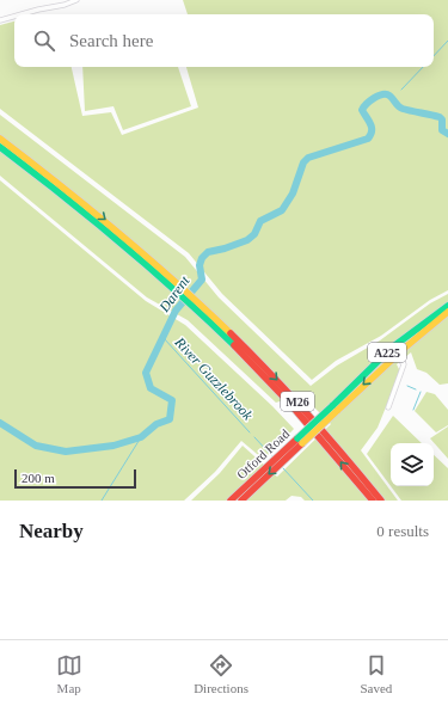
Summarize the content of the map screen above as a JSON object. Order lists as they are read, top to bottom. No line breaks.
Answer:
{"streets":{"main road":["A225","M26","Otford Road"]},"crossings":[["A225","Otford Road"]],"water":["Darent","River Guzzlebrook"],"scale_bar":"200 m","page":{"search":"Search here","scale":"200 m","heading":["Nearby","0 results"],"nav":["Map","Directions","Saved"]}}
